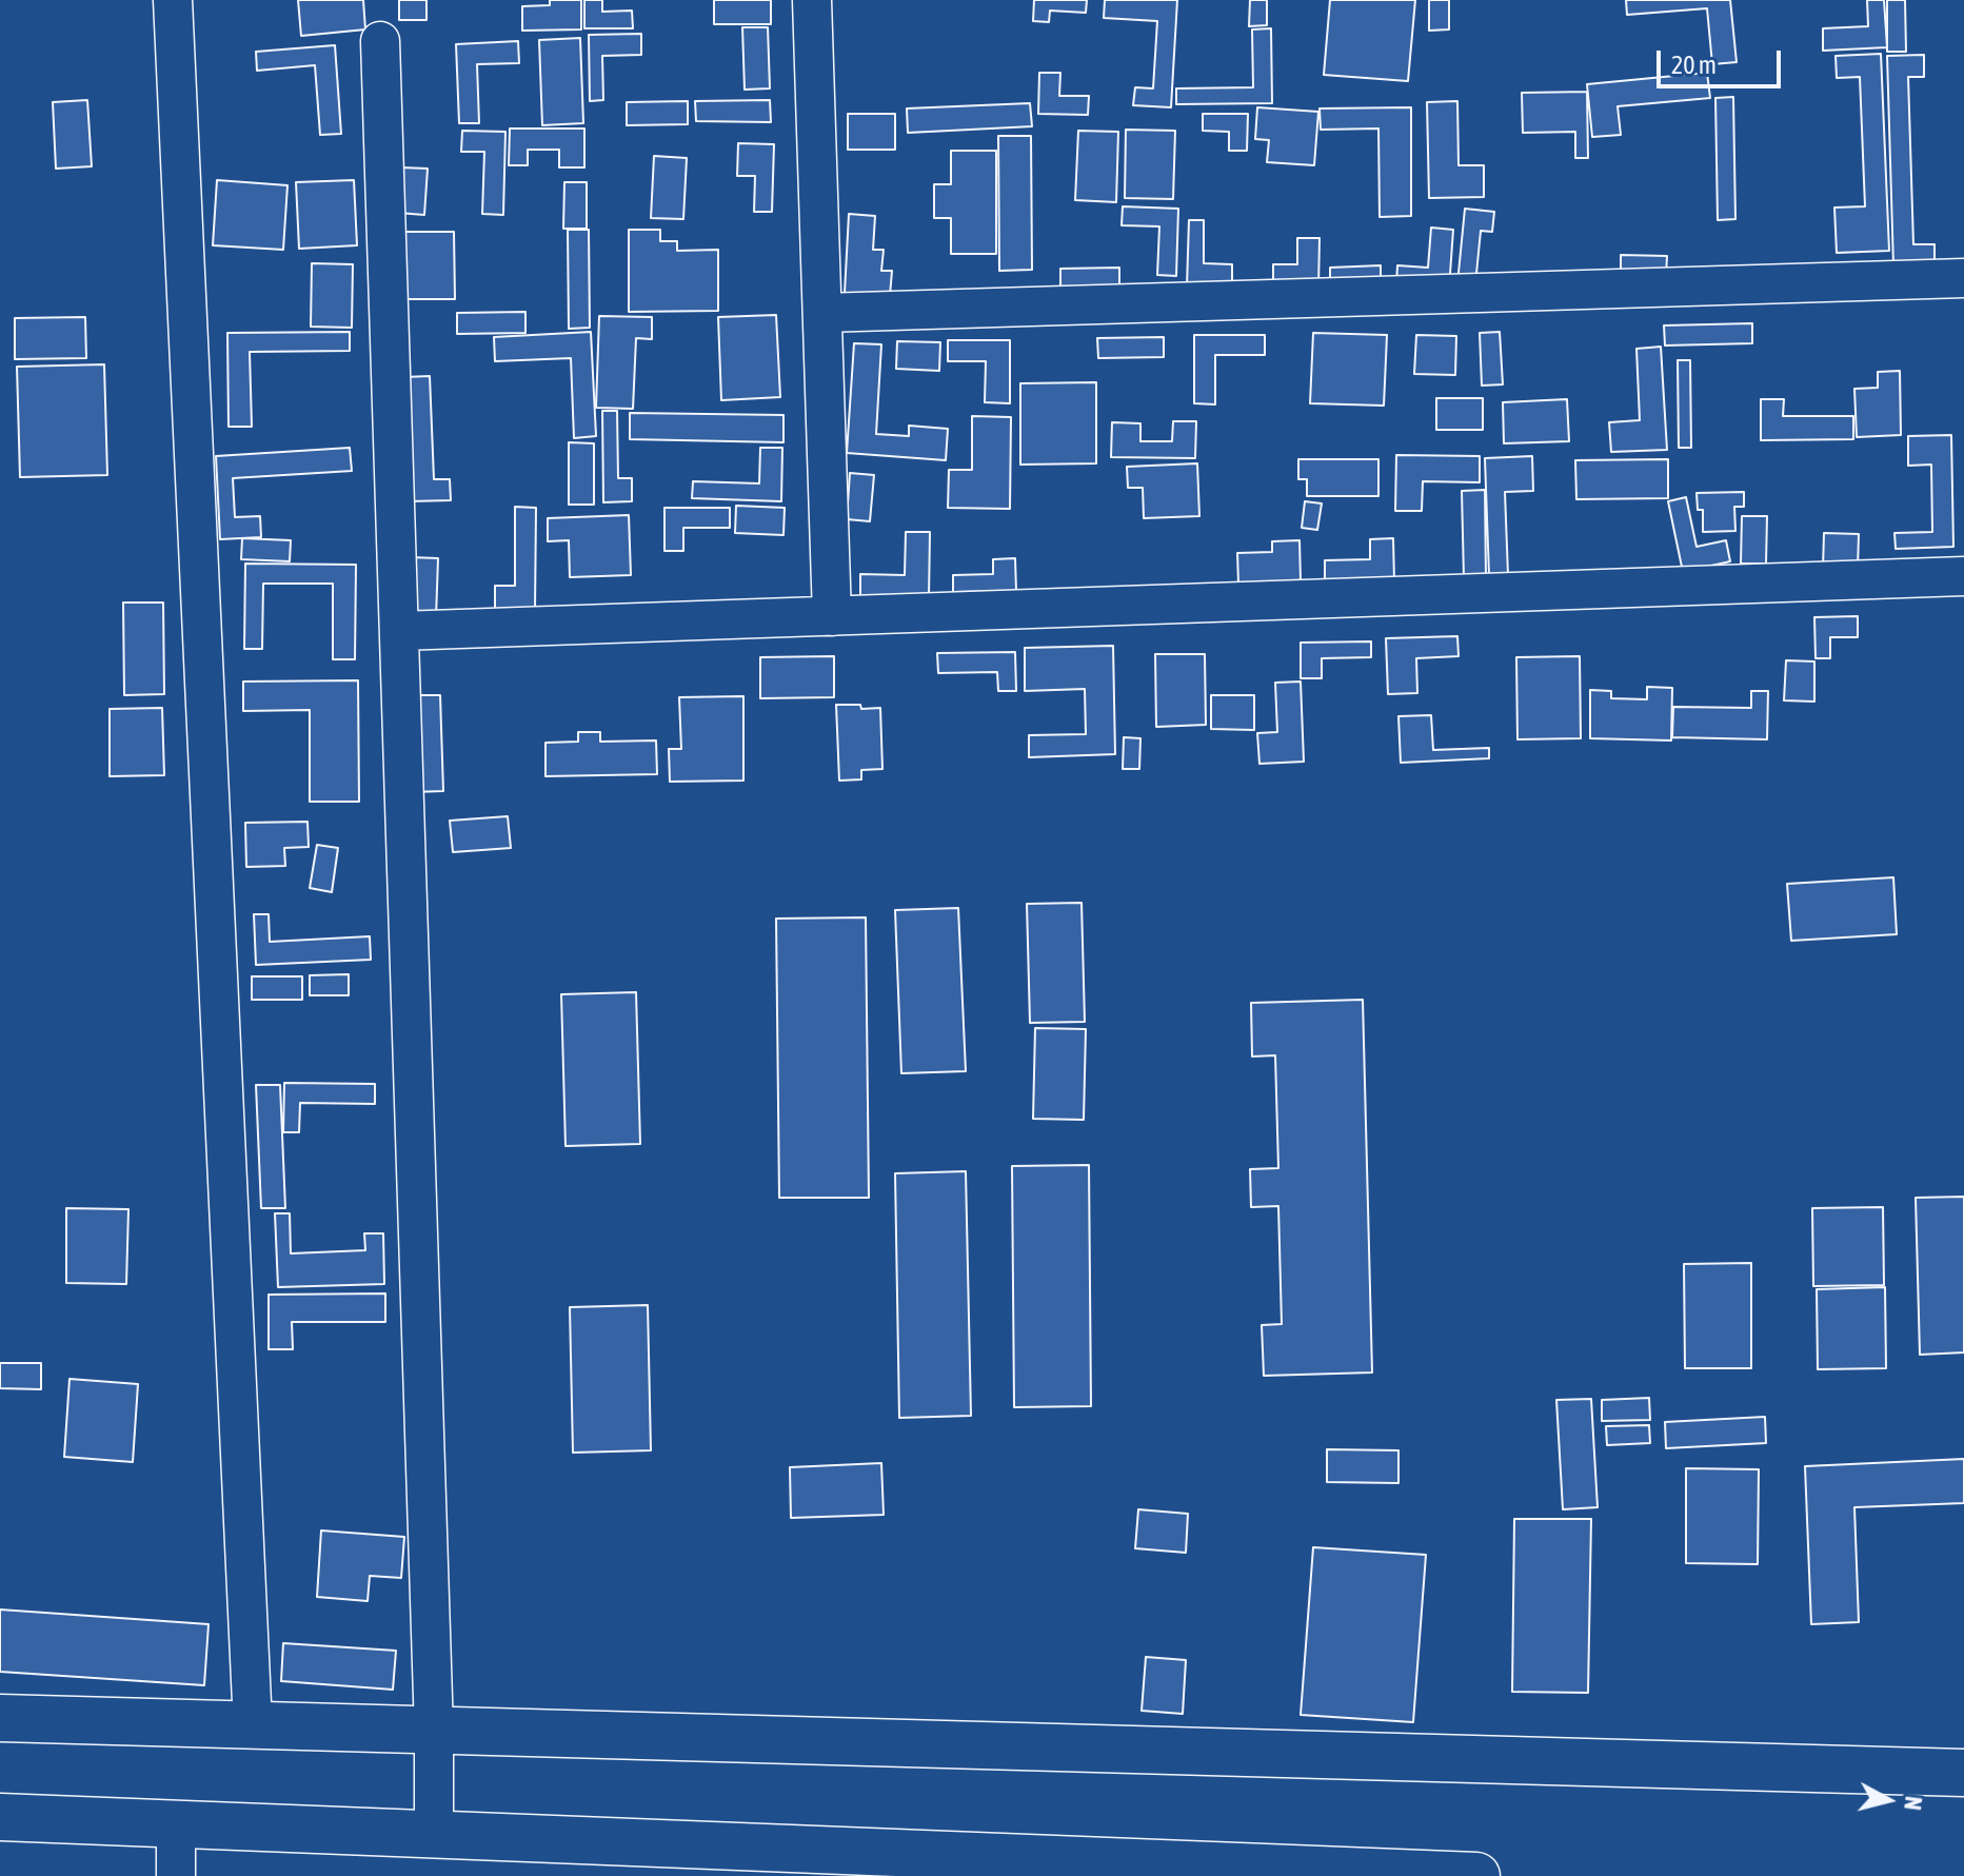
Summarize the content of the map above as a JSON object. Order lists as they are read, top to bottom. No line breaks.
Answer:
{"scale_bar":"20 m","north":"right"}
